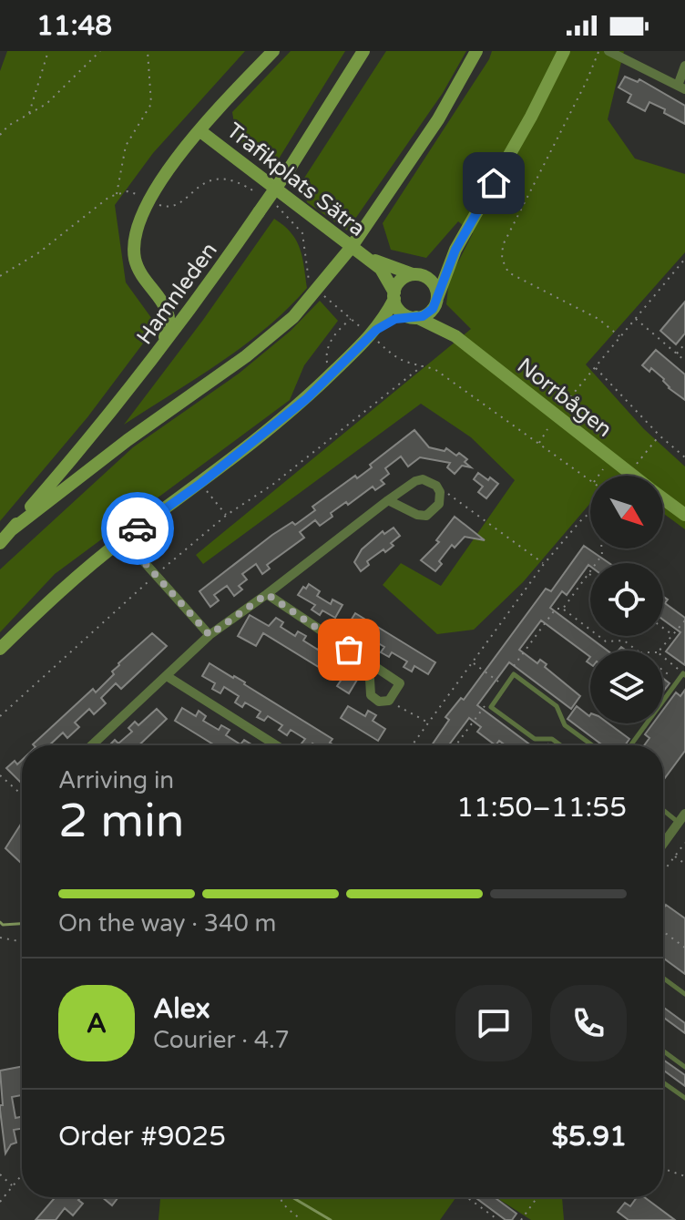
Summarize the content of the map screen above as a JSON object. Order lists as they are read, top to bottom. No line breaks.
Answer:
{"streets":{"street":["Trafikplats Sätra","Hamnleden","Norrbågen"]},"crossings":[["Trafikplats Sätra","Norrbågen"]],"north":"bottom right","page":{"status":"11:48","heading":["2 min","Arriving in","11:50–11:55"],"panel":["Alex","Courier · 4.7","Order #9025","$5.91"],"bar":"On the way · 340 m","round":"A"}}
